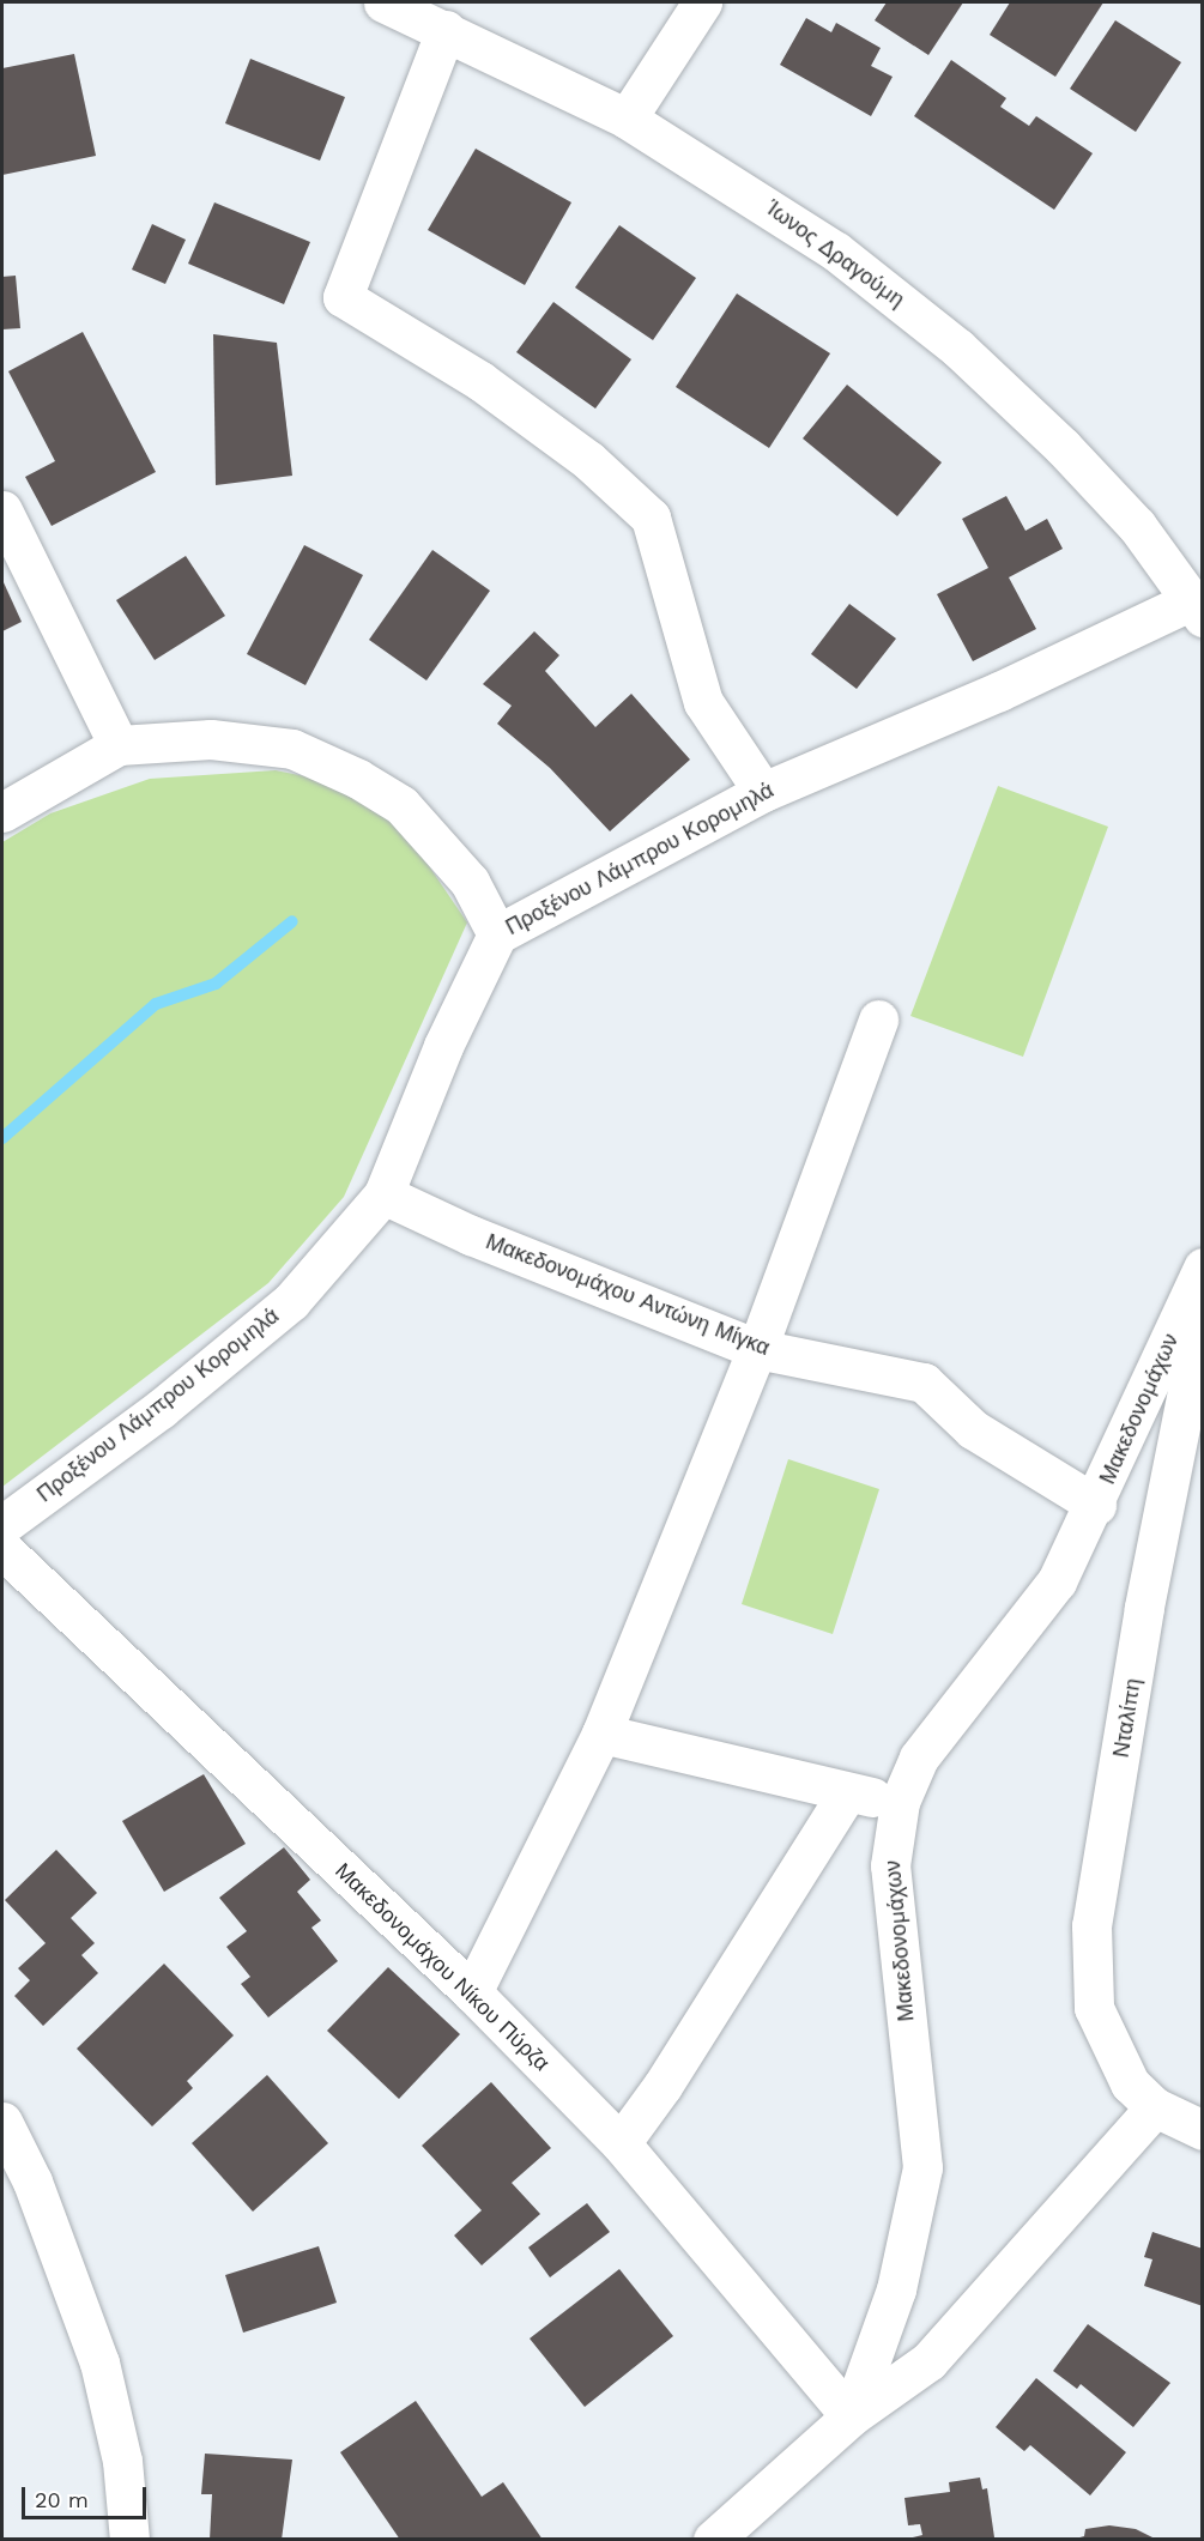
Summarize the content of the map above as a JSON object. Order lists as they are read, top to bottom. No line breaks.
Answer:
{"streets":{"street":["Ίωνος Δραγούμη","Προξένου Λάμπρου Κορομηλά","Μακεδονομάχου Αντώνη Μίγκα","Μακεδονομάχων","Νταλίπη","Μακεδονομάχου Νίκου Πύρζα"]},"crossings":[["Ίωνος Δραγούμη","Προξένου Λάμπρου Κορομηλά"],["Προξένου Λάμπρου Κορομηλά","Μακεδονομάχου Αντώνη Μίγκα"],["Μακεδονομάχου Αντώνη Μίγκα","Μακεδονομάχων"],["Μακεδονομάχων","Μακεδονομάχου Νίκου Πύρζα"]],"scale_bar":"20 m"}
